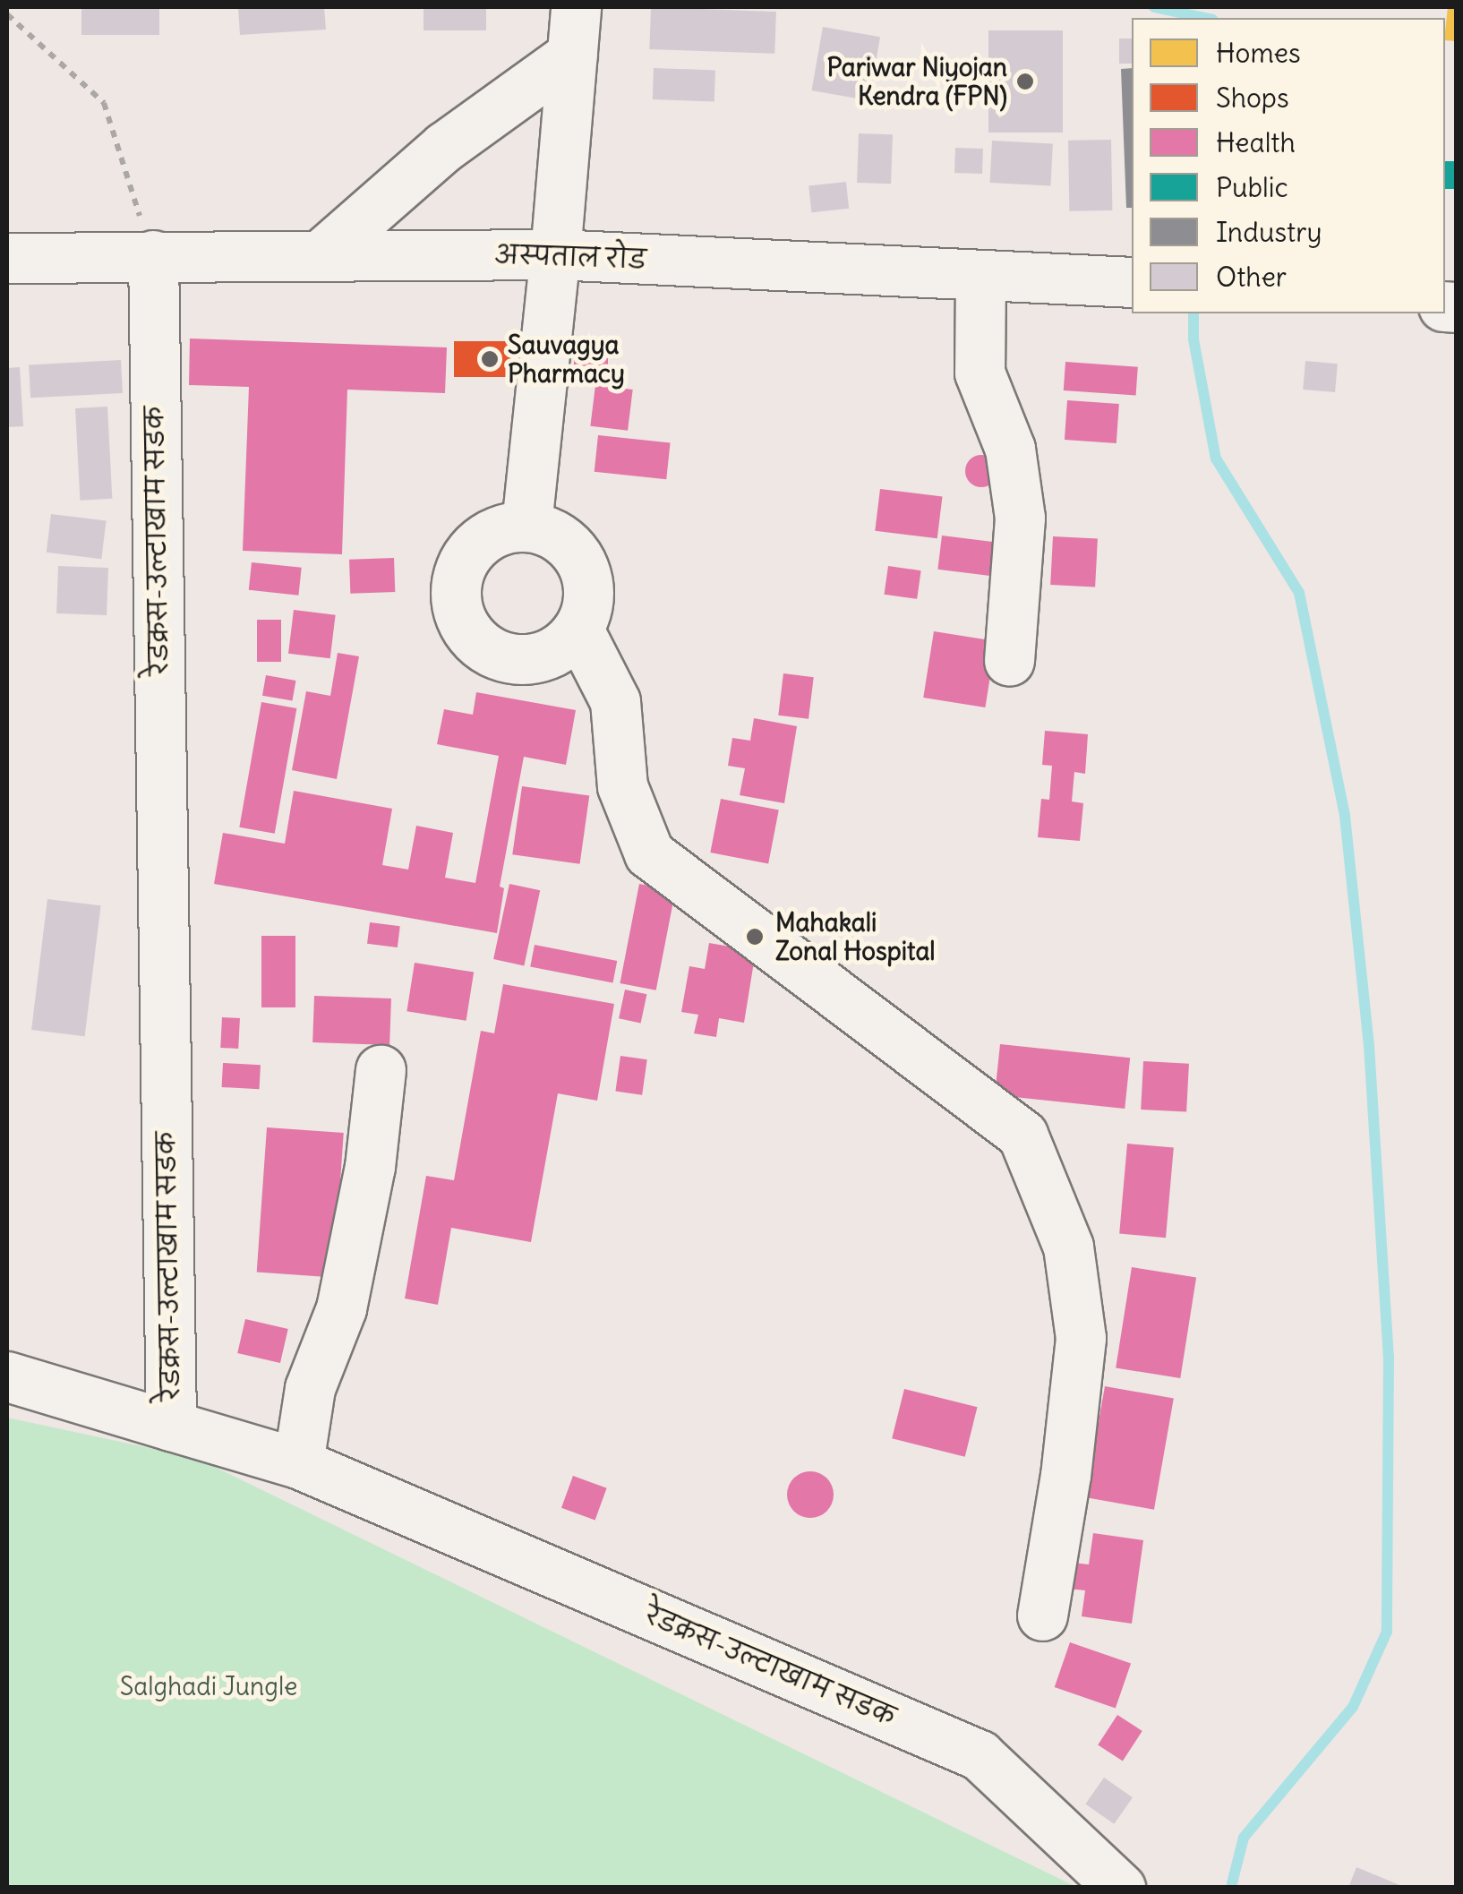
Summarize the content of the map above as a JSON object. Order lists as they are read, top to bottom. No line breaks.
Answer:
{"streets":{"street":["अस्पताल रोड","रेडक्रस-उल्टाखाम सडक"]},"crossings":[["अस्पताल रोड","रेडक्रस-उल्टाखाम सडक"]],"parks":["Salghadi Jungle"],"places":["Pariwar Niyojan Kendra (FPN)","Sauvagya Pharmacy","Mahakali Zonal Hospital"],"legend":["Homes","Shops","Health","Public","Industry","Other"]}
